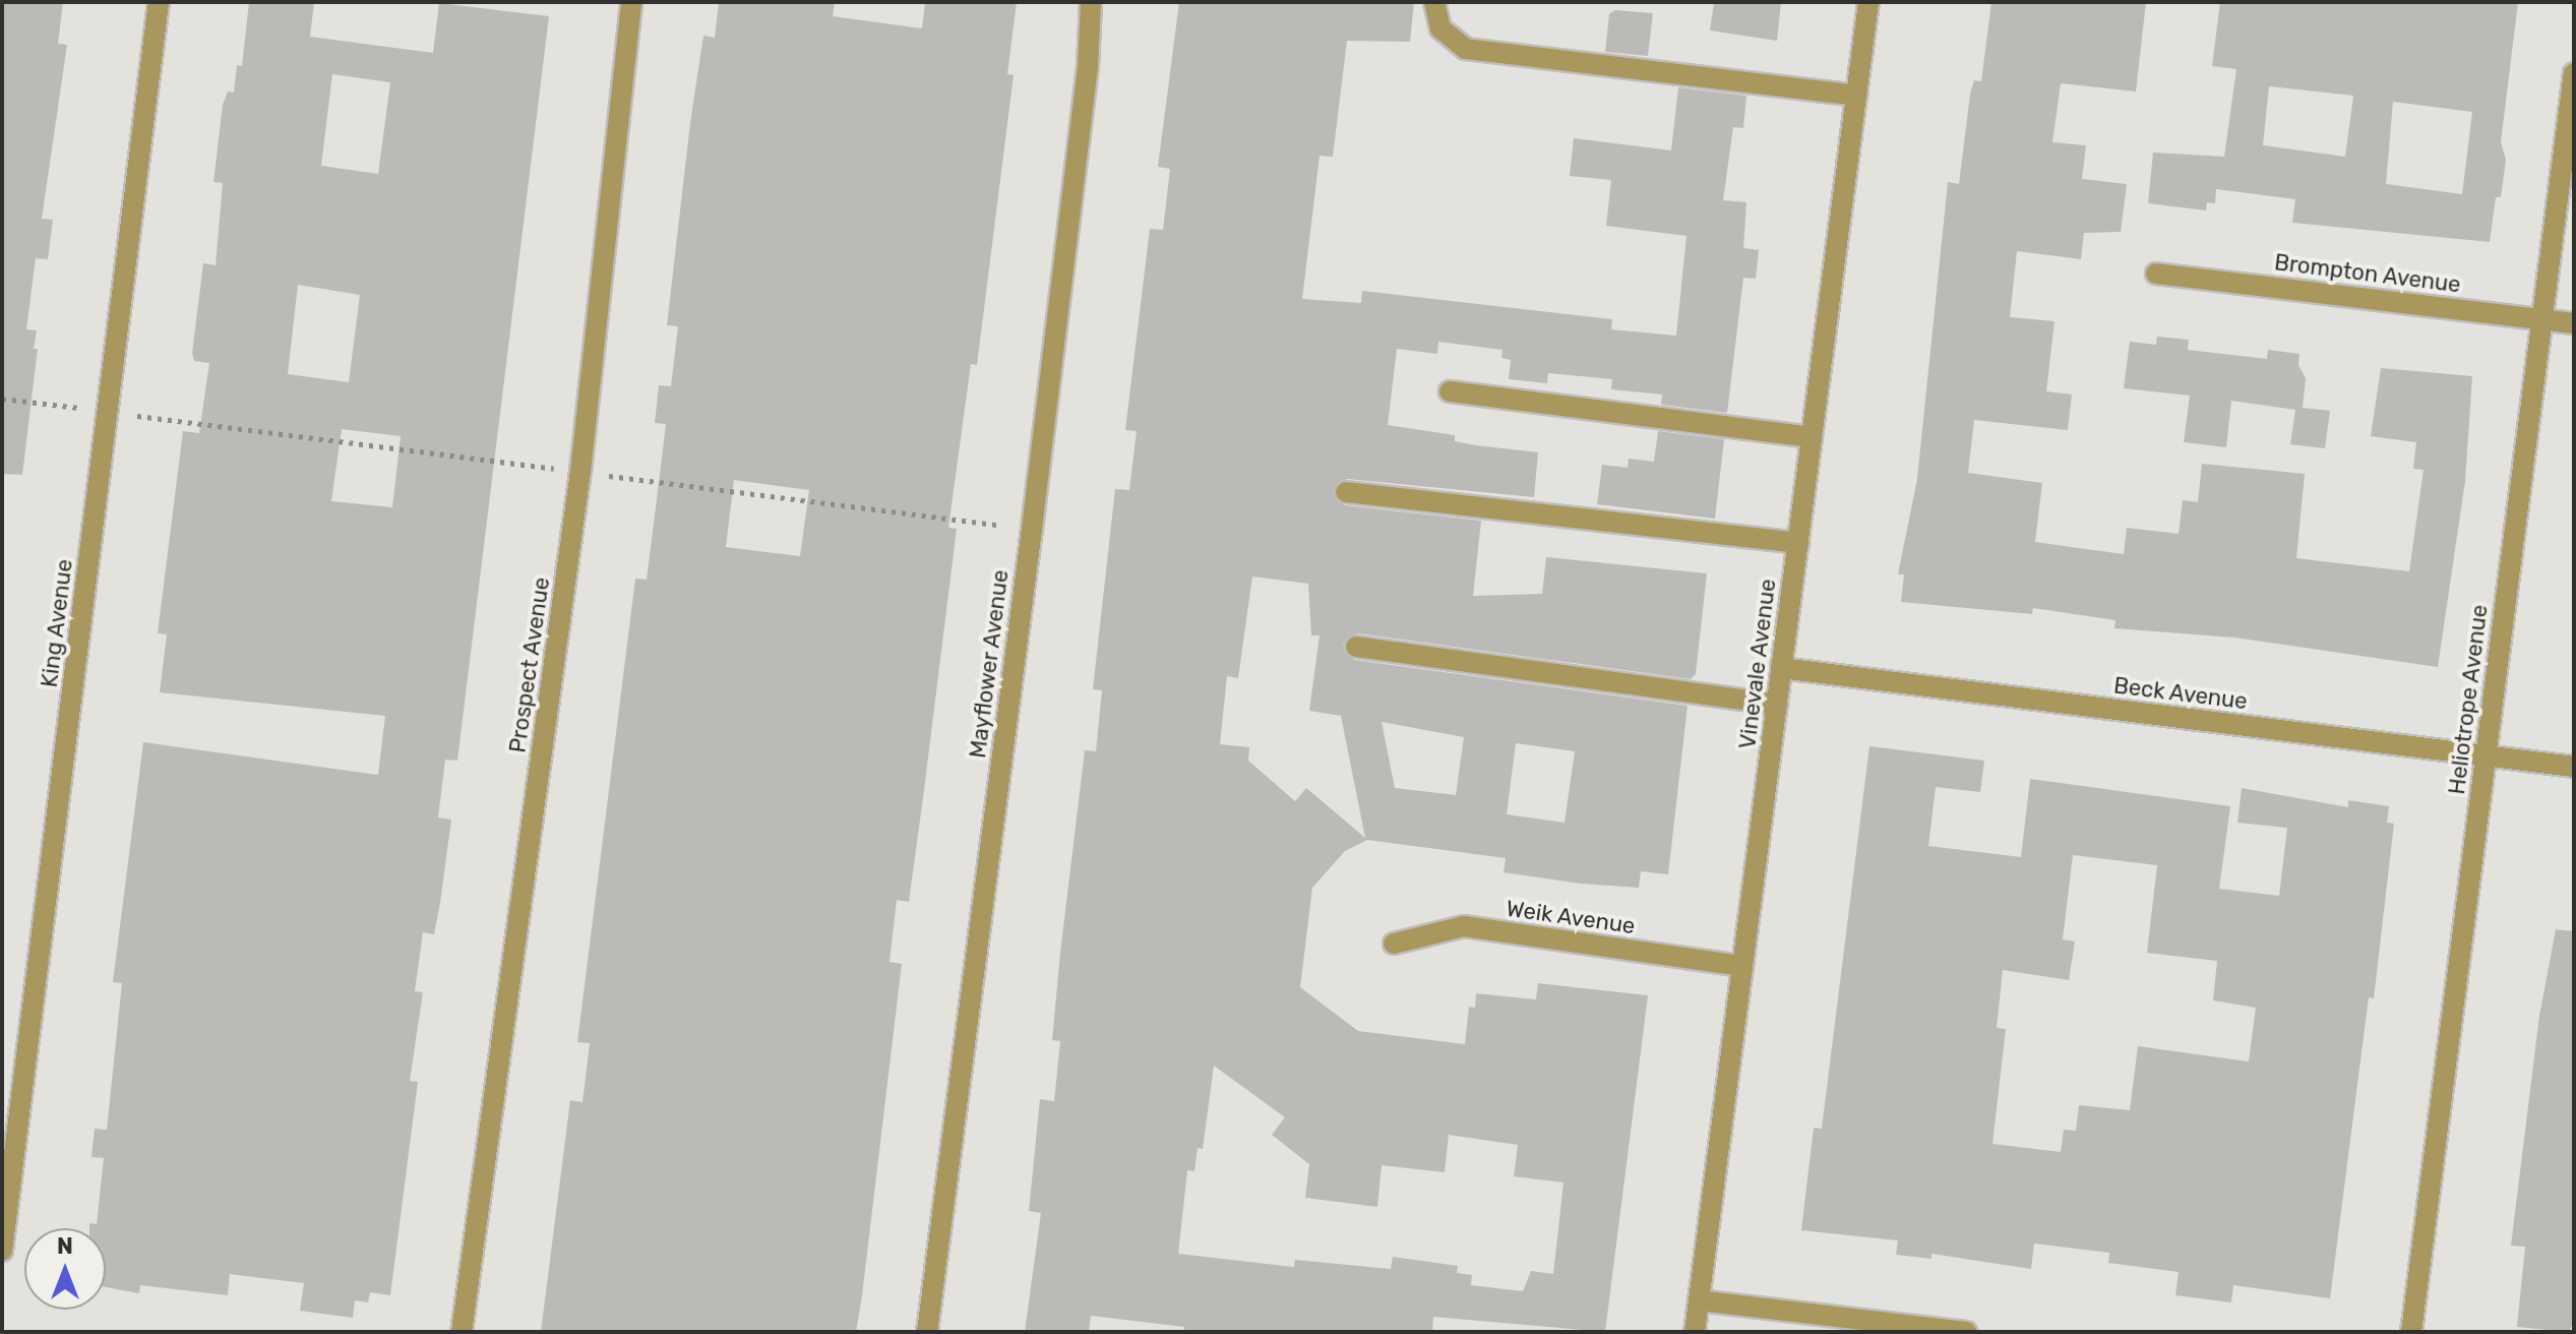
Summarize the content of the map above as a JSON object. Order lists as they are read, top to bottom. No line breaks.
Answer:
{"streets":{"street":["Brompton Avenue","King Avenue","Mayflower Avenue","Vinevale Avenue","Prospect Avenue","Beck Avenue","Heliotrope Avenue","Weik Avenue"]},"crossings":[["Brompton Avenue","Heliotrope Avenue"],["Vinevale Avenue","Beck Avenue"],["Vinevale Avenue","Weik Avenue"],["Beck Avenue","Heliotrope Avenue"]],"north":"top"}
